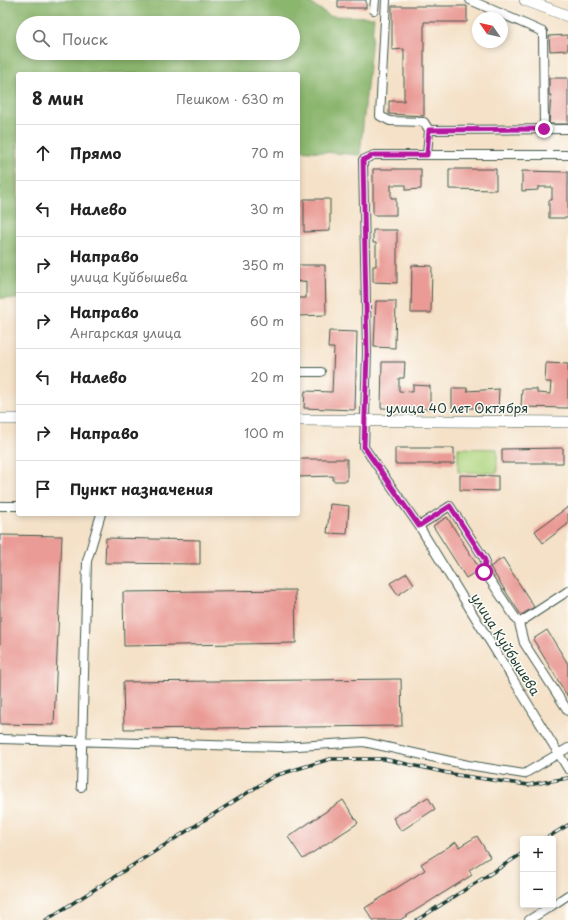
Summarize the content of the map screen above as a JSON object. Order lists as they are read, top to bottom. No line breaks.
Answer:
{"streets":{"main road":["улица 40 лет Октября"],"street":["улица Куйбышева"]},"crossings":[["улица 40 лет Октября","улица Куйбышева"]],"north":"top left","page":{"search":"Поиск","heading":["8 мин","Пешком · 630 m"],"list":[["Прямо","70 m"],["Налево","30 m"],["Направо","улица Куйбышева","350 m"],["Направо","Ангарская улица","60 m"],["Налево","20 m"],["Направо","100 m"],"Пункт назначения"],"map_buttons":["+","−"]}}
